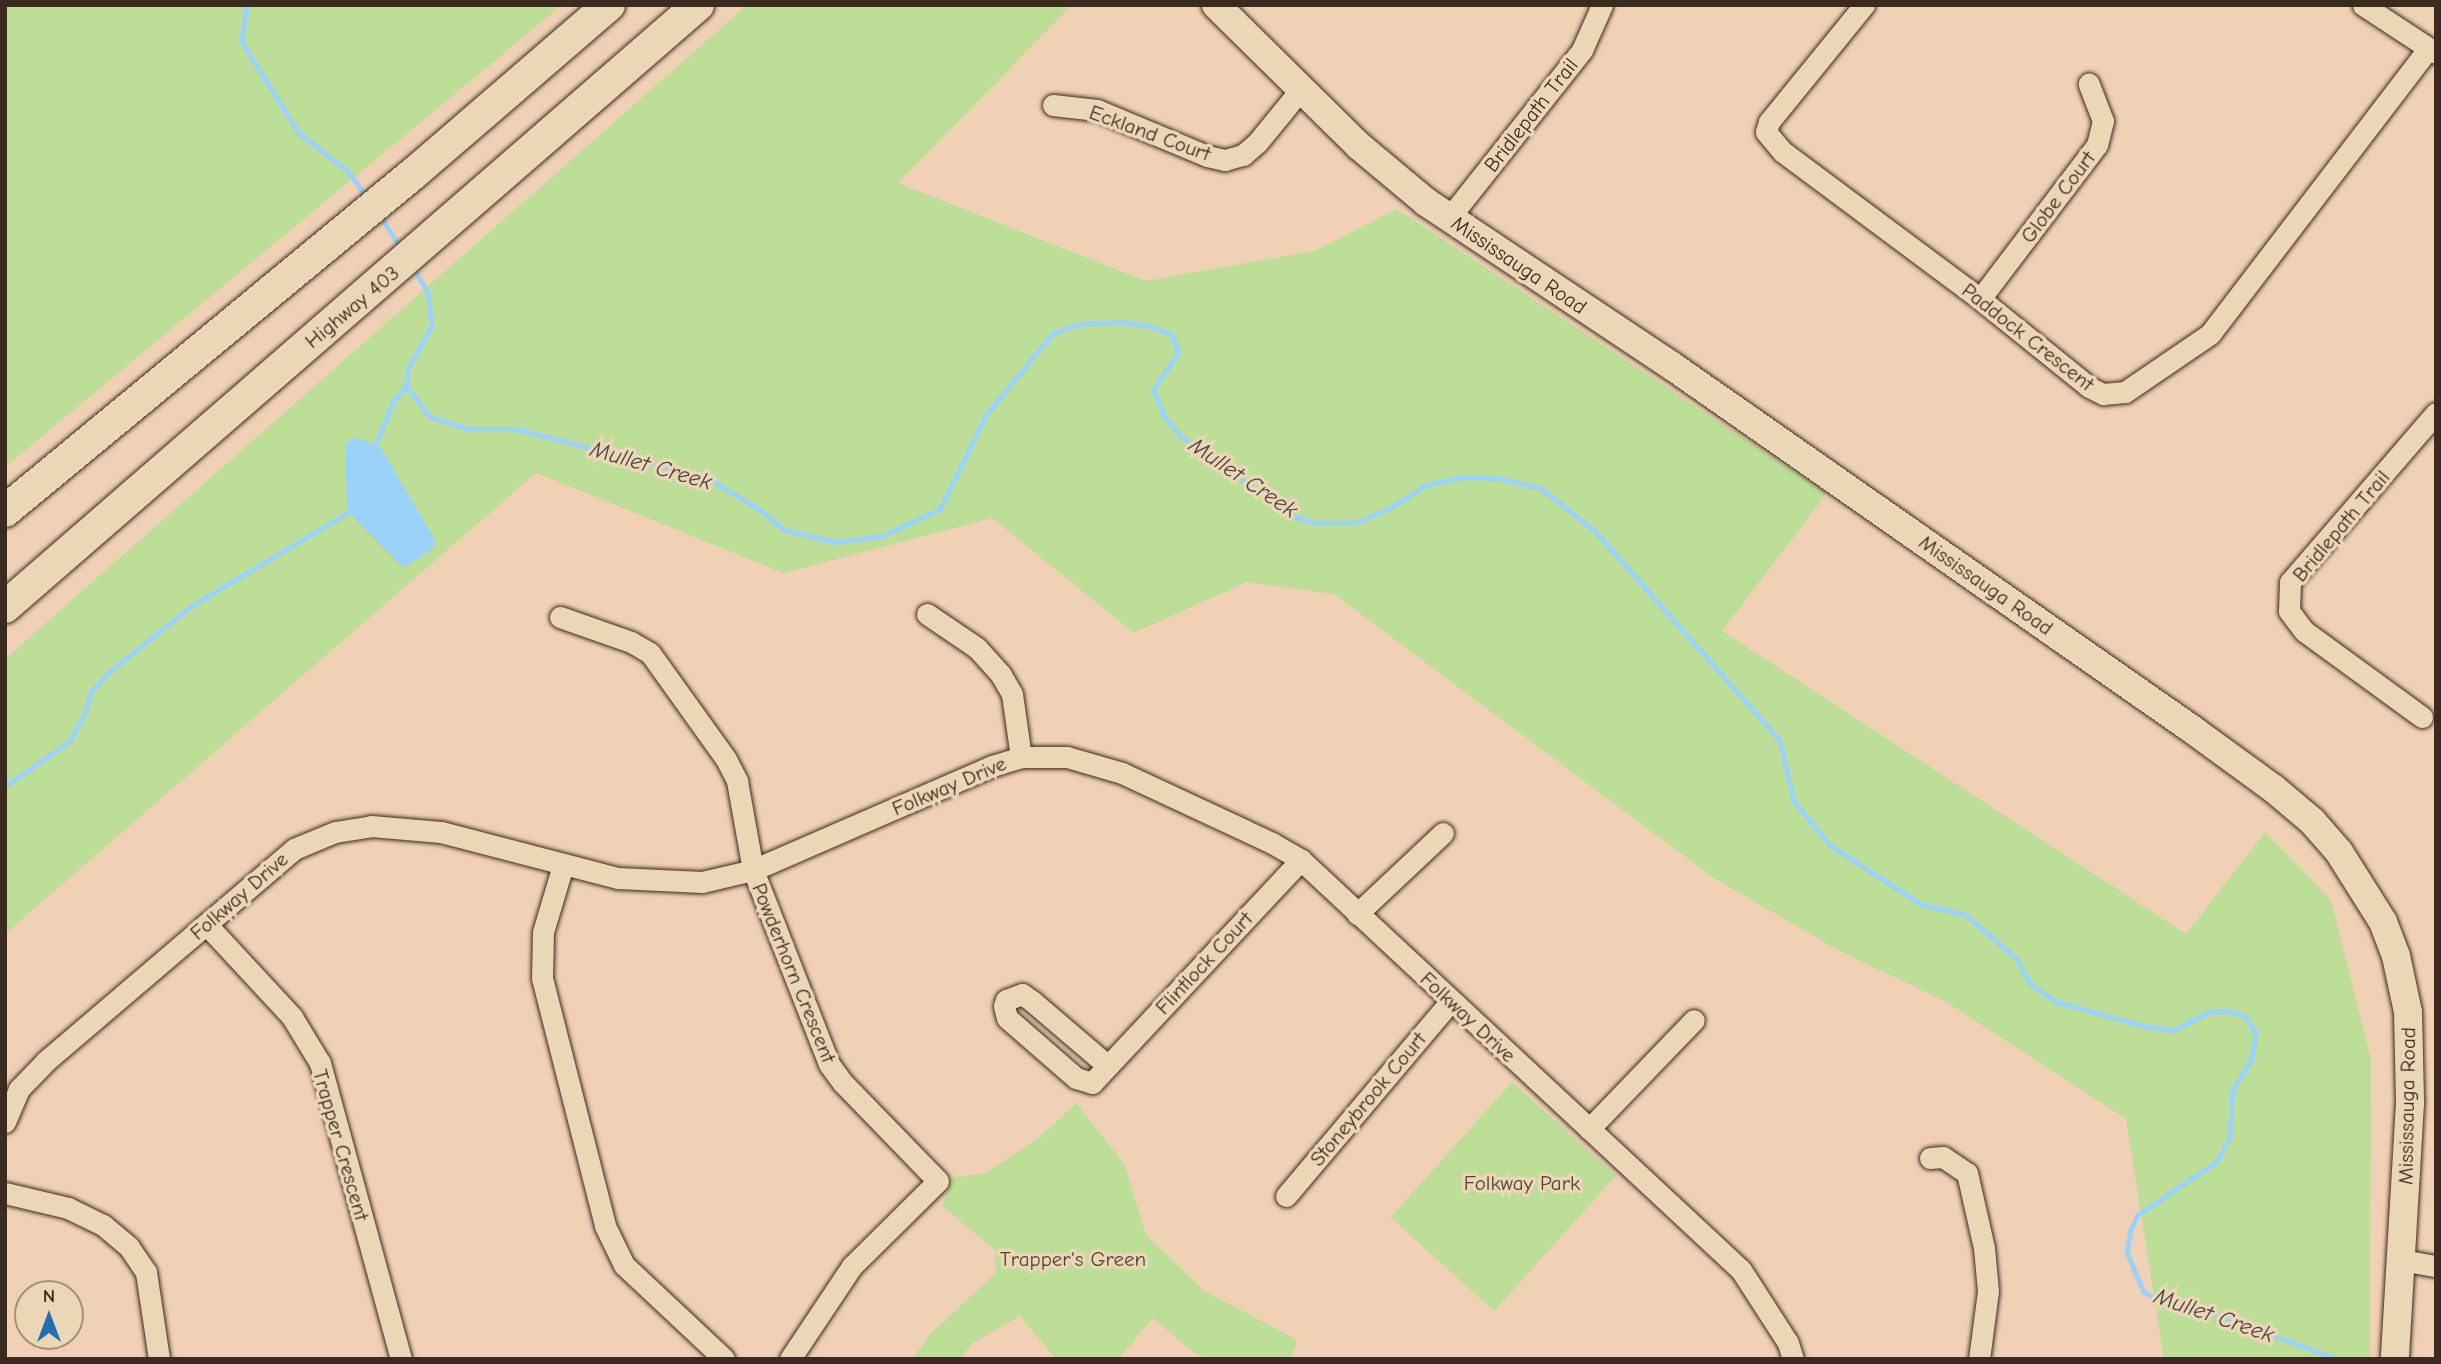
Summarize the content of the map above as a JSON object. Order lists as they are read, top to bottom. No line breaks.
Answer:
{"streets":{"highway":["Highway 403"],"main road":["Mississauga Road"],"street":["Bridlepath Trail","Eckland Court","Globe Court","Paddock Crescent","Folkway Drive","Flintlock Court","Powderhorn Crescent","Stoneybrook Court","Trapper Crescent"]},"crossings":[["Bridlepath Trail","Mississauga Road"],["Eckland Court","Mississauga Road"],["Globe Court","Paddock Crescent"],["Folkway Drive","Flintlock Court"],["Folkway Drive","Powderhorn Crescent"],["Folkway Drive","Stoneybrook Court"],["Folkway Drive","Trapper Crescent"]],"water":["Mullet Creek"],"parks":["Folkway Park","Trapper's Green"],"north":"top"}
